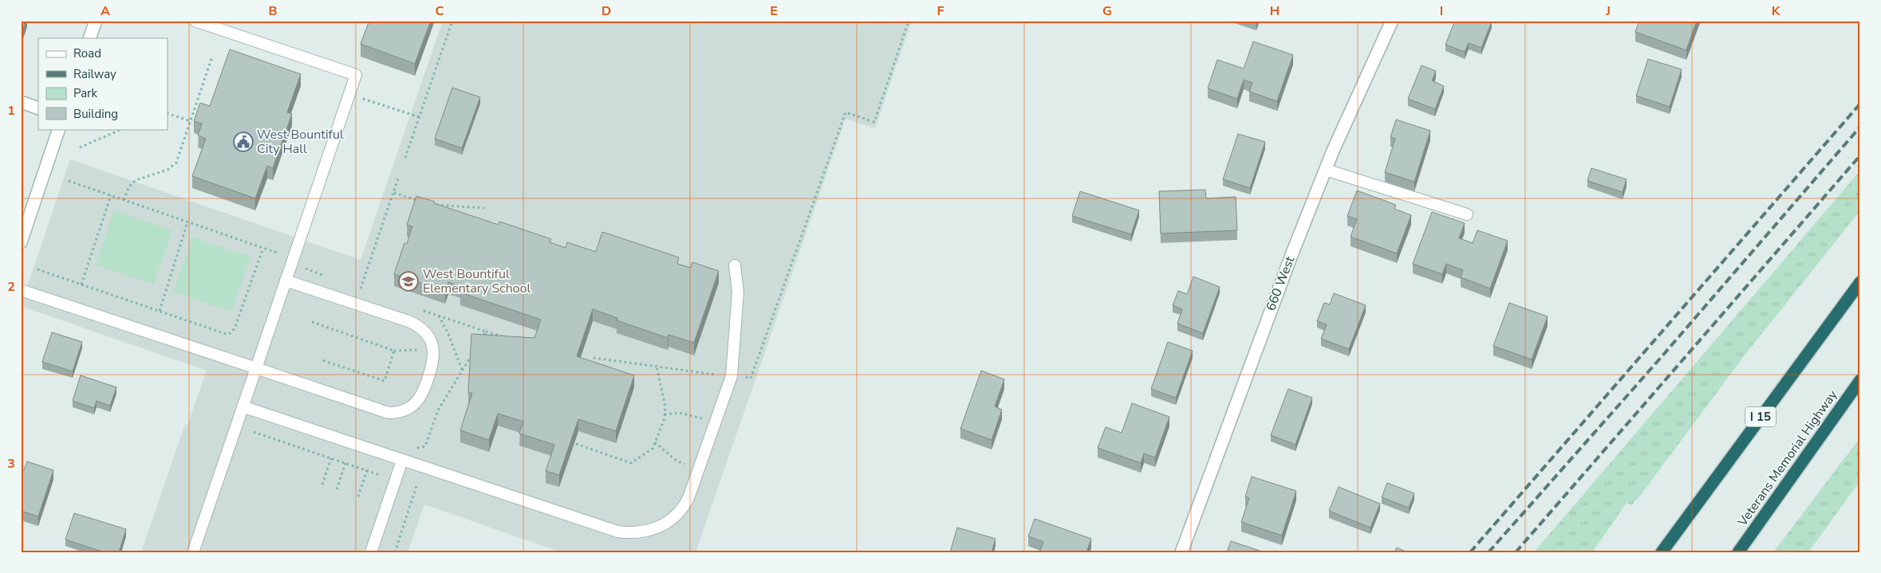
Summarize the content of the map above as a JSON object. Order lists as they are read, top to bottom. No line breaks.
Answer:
{"streets":{"highway":["I 15","Veterans Memorial Highway"],"street":["660 West"]},"places":{"public building":["West Bountiful City Hall"],"school or university":["West Bountiful Elementary School"]},"legend":["Road","Railway","Park","Building"],"grid":{"columns":["A","B","C","D","E","F","G","H","I","J","K"],"rows":["1","2","3"]}}
